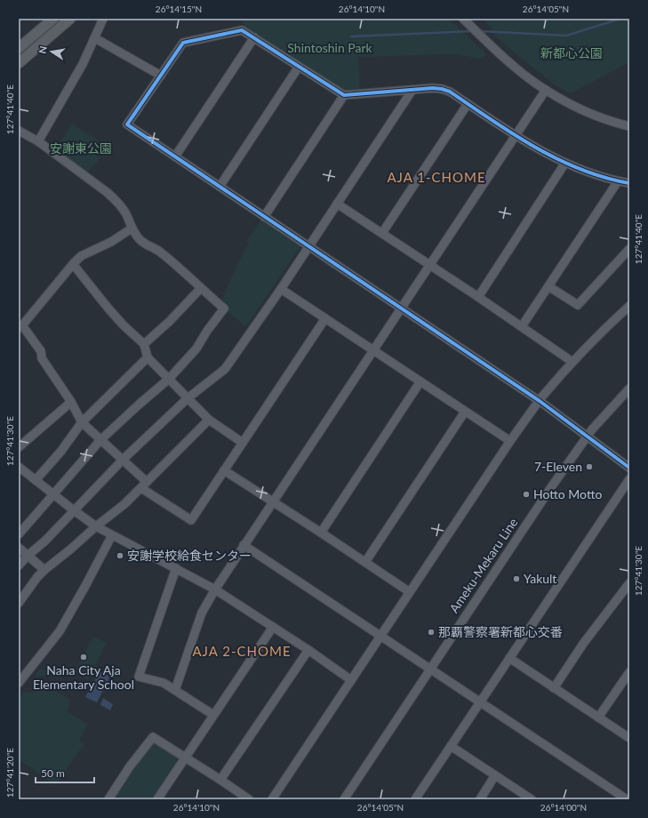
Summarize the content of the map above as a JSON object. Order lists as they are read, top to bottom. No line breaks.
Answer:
{"streets":{"street":["Ameku-Mekaru Line"]},"districts":["AJA 1-CHOME","AJA 2-CHOME"],"parks":["Shintoshin Park","新都心公園","安謝東公園"],"places":["7-Eleven","Hotto Motto","安謝学校給食センター","Yakult","那覇警察署新都心交番","Naha City Aja Elementary School"],"scale_bar":"50 m","north":"left","coordinates":["26°14'15\"N","26°14'10\"N","26°14'05\"N","127°41'40\"E","127°41'30\"E","127°41'20\"E","26°14'00\"N"]}
